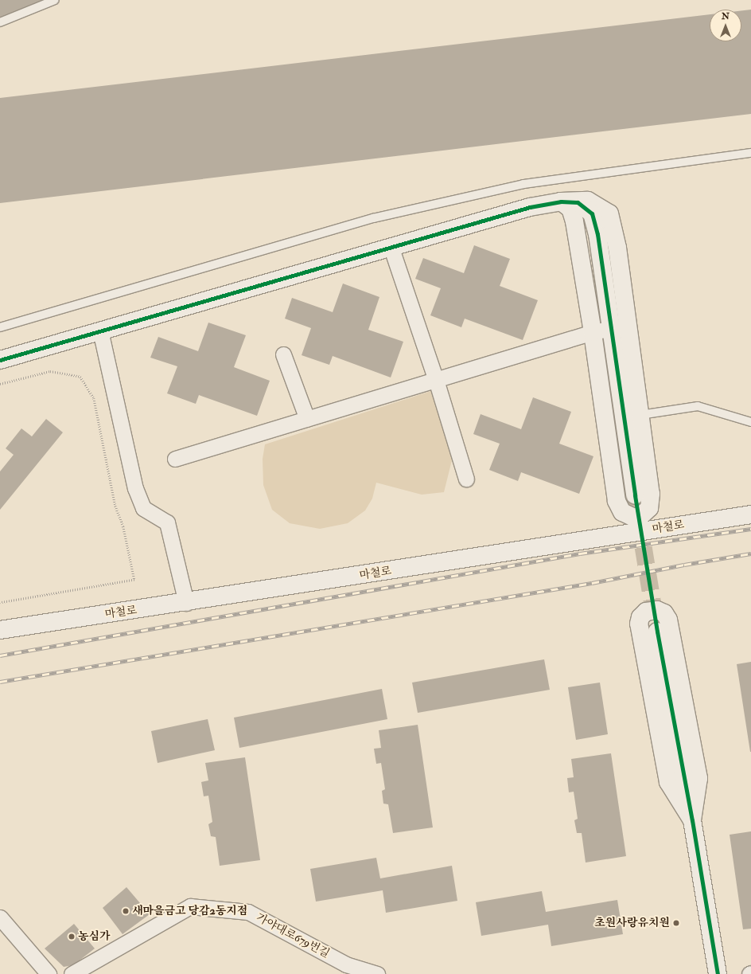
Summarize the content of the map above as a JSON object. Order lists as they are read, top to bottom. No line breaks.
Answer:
{"streets":{"street":["마철로","가야대로679번길"]},"places":["새마을금고 당감2동지점","초원사랑유치원","농심가"],"north":"top"}
